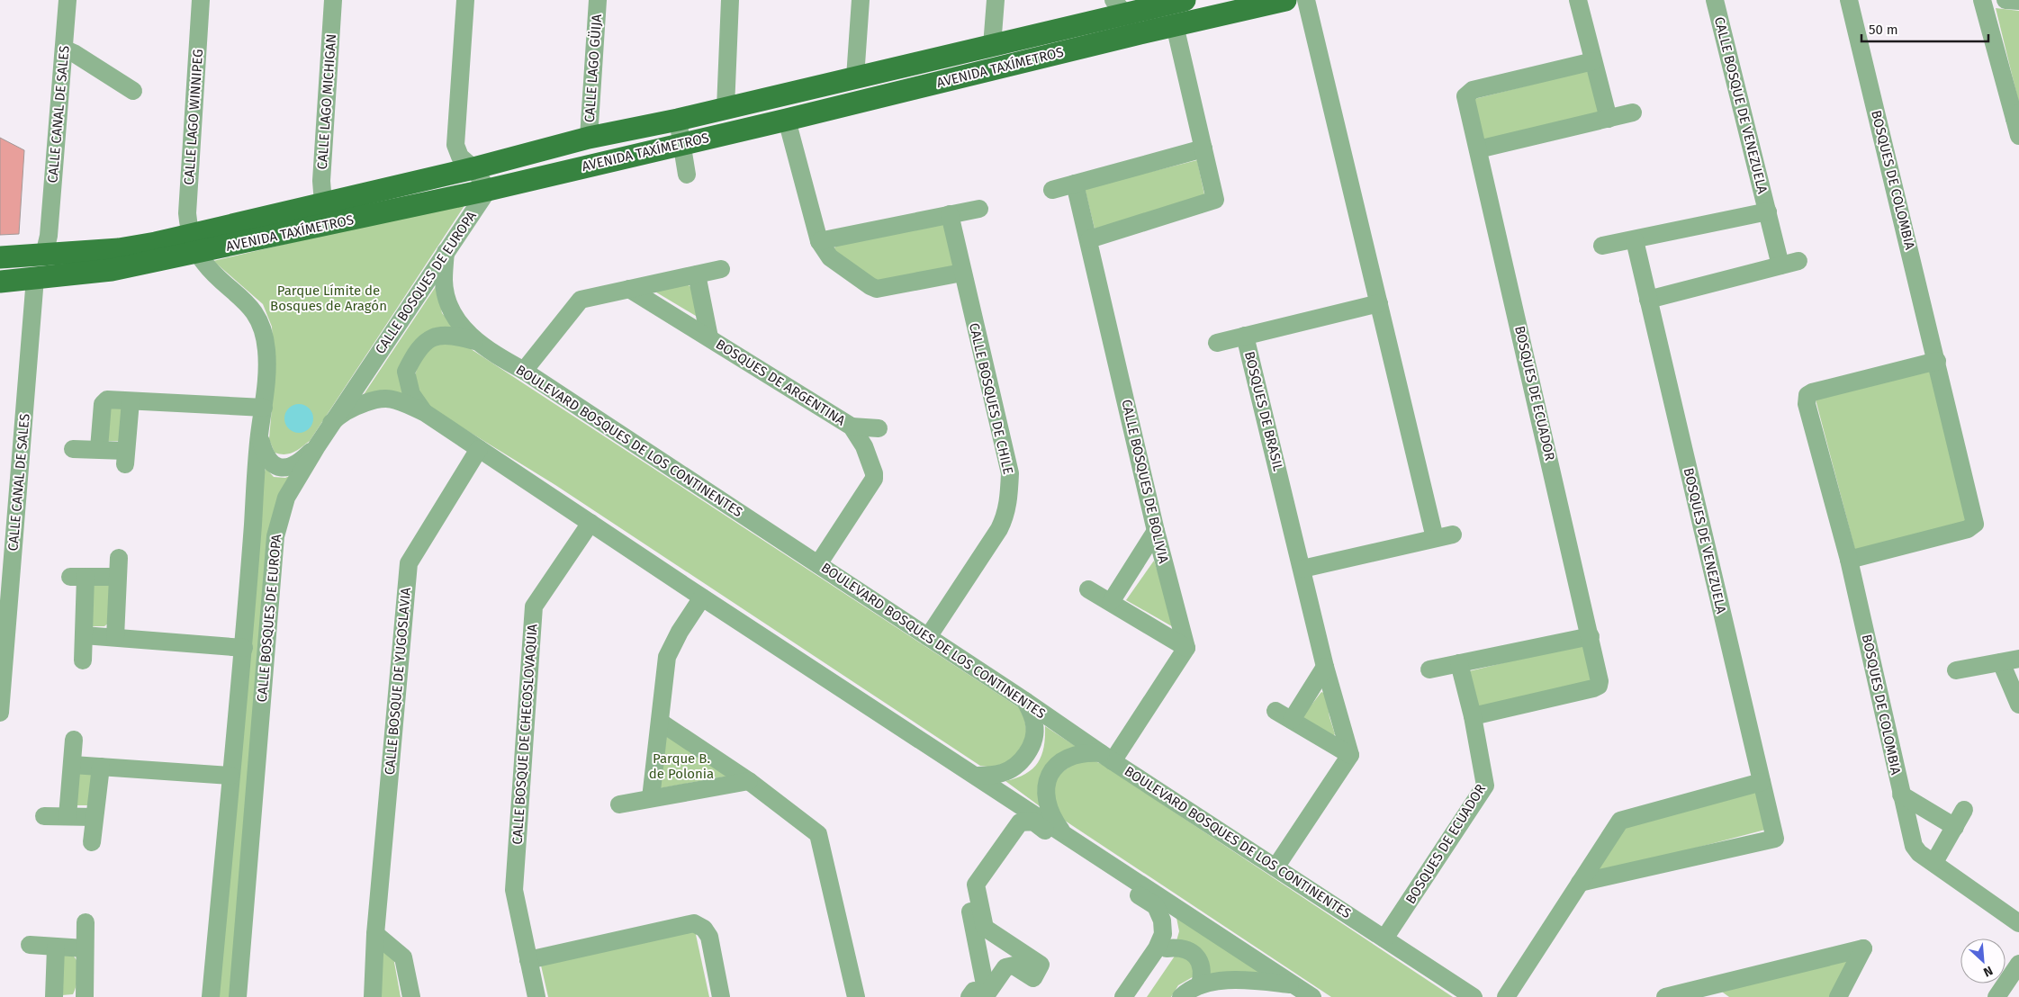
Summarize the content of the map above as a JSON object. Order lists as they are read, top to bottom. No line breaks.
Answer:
{"streets":{"main road":["AVENIDA TAXÍMETROS"],"street":["CALLE LAGO GÜIJA","CALLE LAGO MICHIGAN","CALLE BOSQUE DE VENEZUELA","CALLE CANAL DE SALES","CALLE LAGO WINNIPEG","BOSQUES DE COLOMBIA","CALLE BOSQUES DE EUROPA","BOSQUES DE ARGENTINA","BOSQUES DE ECUADOR","CALLE BOSQUES DE CHILE","BOSQUES DE BRASIL","BOULEVARD BOSQUES DE LOS CONTINENTES","CALLE BOSQUES DE BOLIVIA","BOSQUES DE VENEZUELA","CALLE BOSQUE DE YUGOSLAVIA","CALLE BOSQUE DE CHECOSLOVAQUIA"]},"crossings":[["AVENIDA TAXÍMETROS","CALLE LAGO GÜIJA"],["AVENIDA TAXÍMETROS","CALLE LAGO MICHIGAN"],["AVENIDA TAXÍMETROS","CALLE CANAL DE SALES"],["AVENIDA TAXÍMETROS","CALLE LAGO WINNIPEG"],["AVENIDA TAXÍMETROS","CALLE BOSQUES DE EUROPA"],["CALLE LAGO WINNIPEG","CALLE BOSQUES DE EUROPA"],["CALLE BOSQUES DE EUROPA","BOULEVARD BOSQUES DE LOS CONTINENTES"],["BOSQUES DE ARGENTINA","BOULEVARD BOSQUES DE LOS CONTINENTES"],["BOSQUES DE ECUADOR","BOULEVARD BOSQUES DE LOS CONTINENTES"],["CALLE BOSQUES DE CHILE","BOULEVARD BOSQUES DE LOS CONTINENTES"]],"parks":["Parque Límite de Bosques de Aragón","Parque B. de Polonia"],"scale_bar":"50 m","north":"bottom right"}
